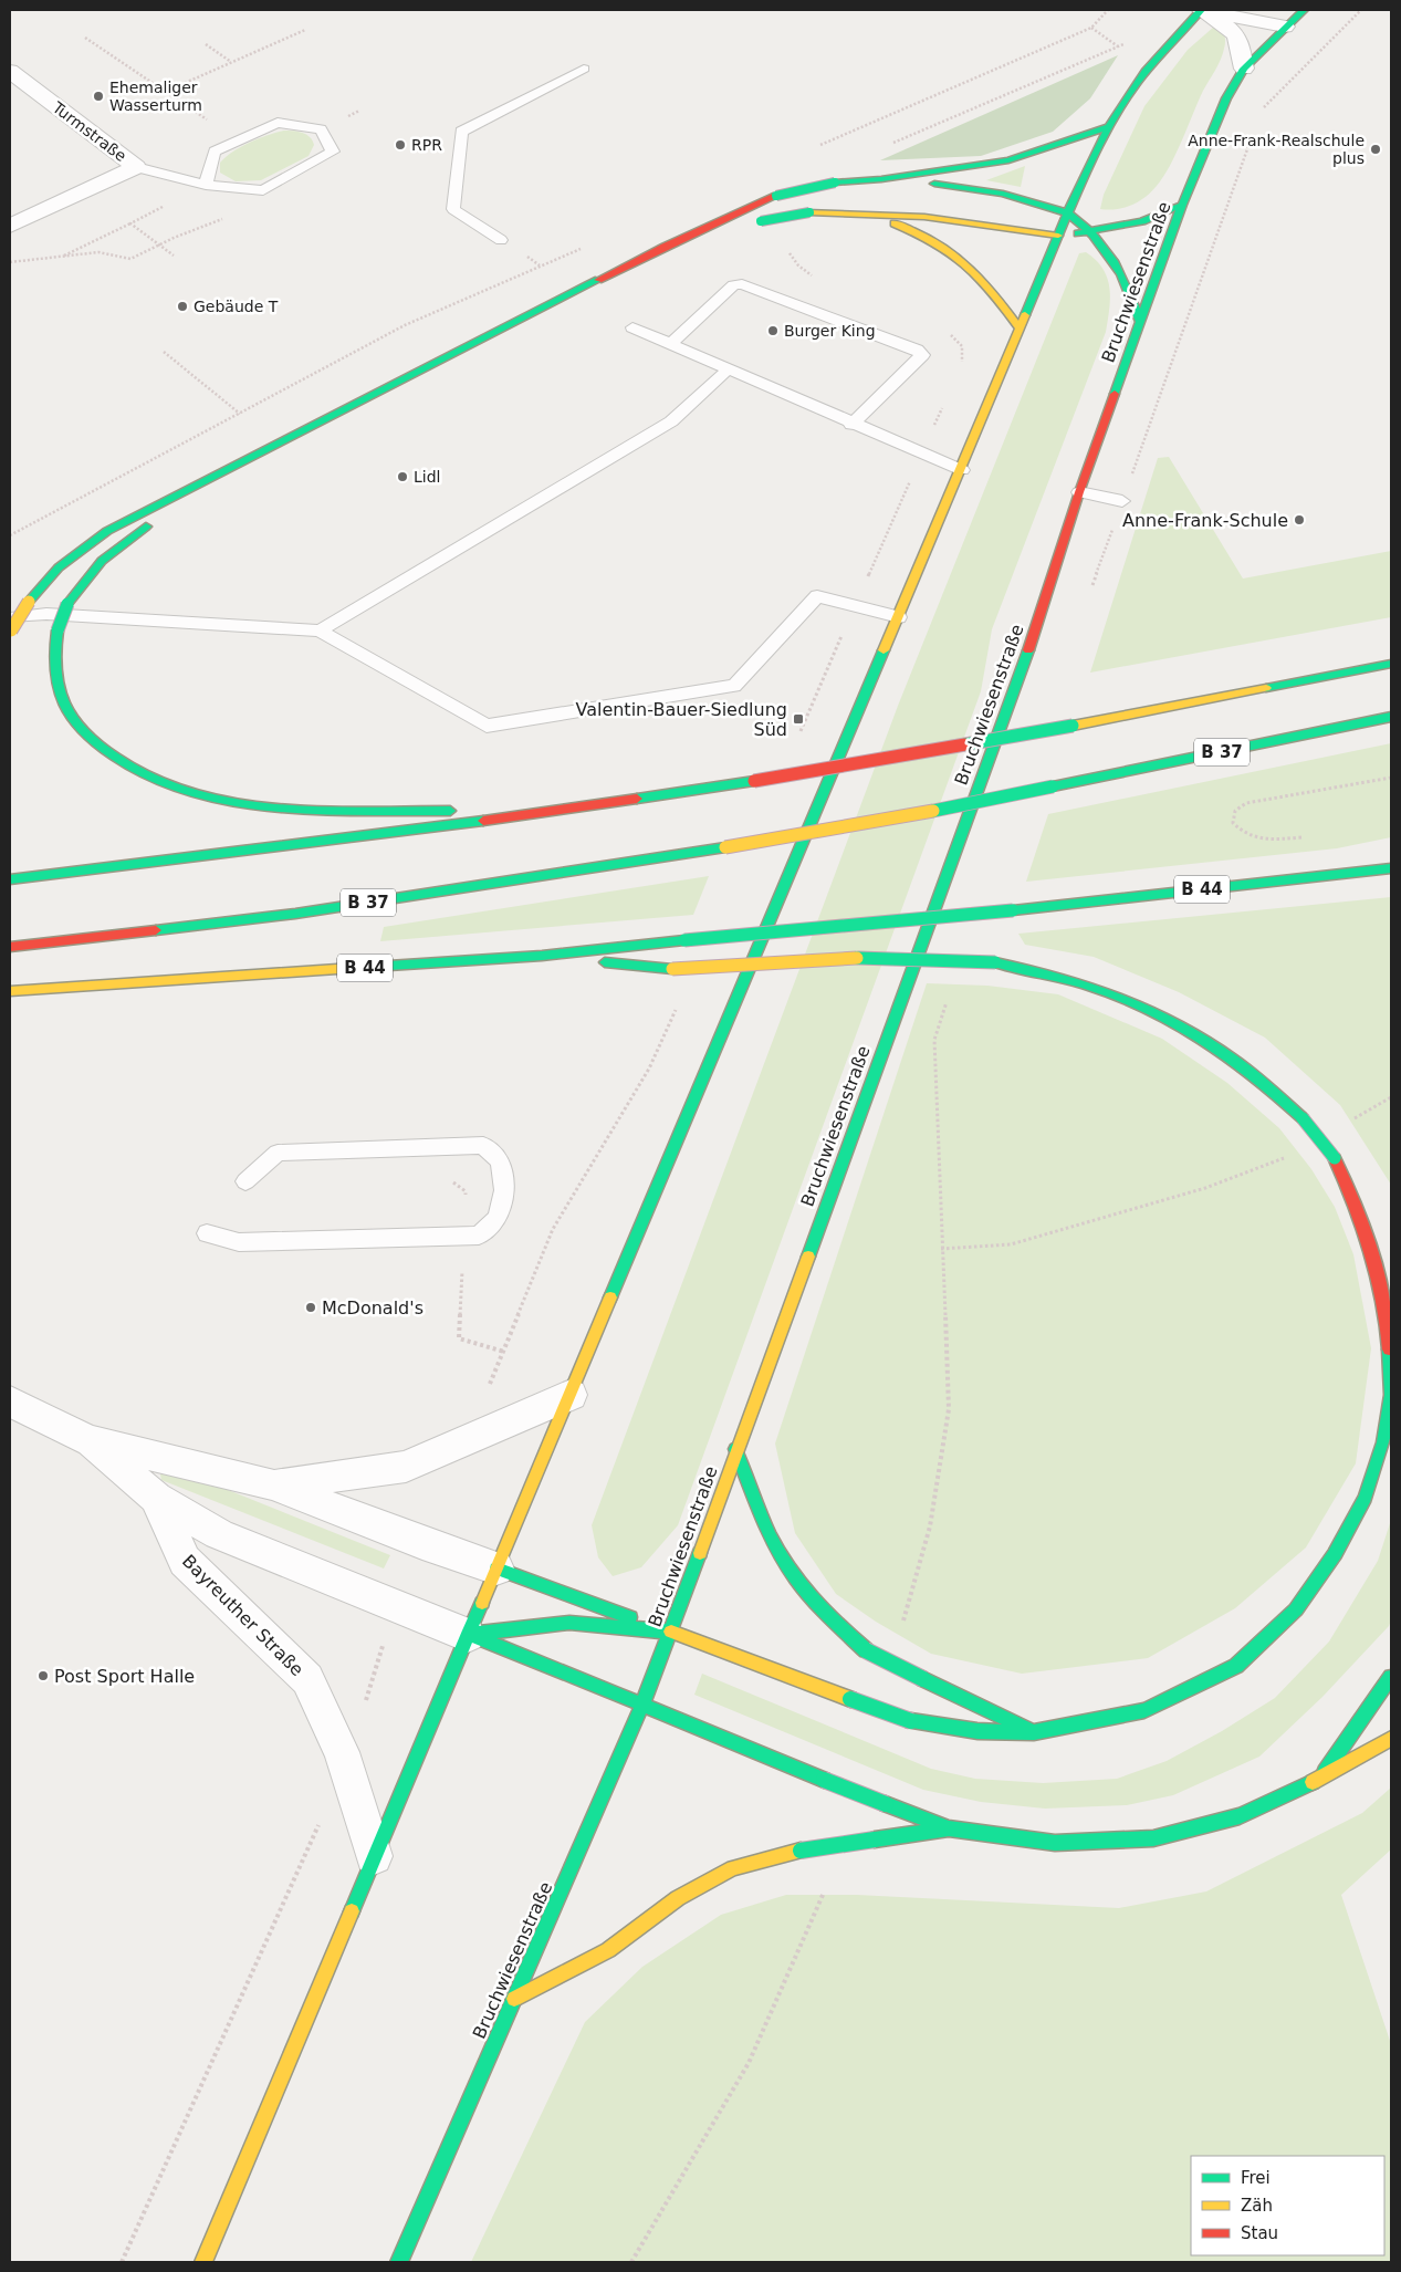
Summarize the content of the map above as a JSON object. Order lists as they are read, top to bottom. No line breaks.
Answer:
{"streets":{"main road":["Bruchwiesenstraße","B 37","B 44"],"street":["Turmstraße","Bayreuther Straße"]},"places":{"other":["Ehemaliger Wasserturm","RPR","Anne-Frank-Realschule plus","Gebäude T","Burger King","Lidl","Anne-Frank-Schule","McDonald's","Post Sport Halle"],"transit":["Valentin-Bauer-Siedlung Süd"]},"legend":["Frei","Zäh","Stau"]}
